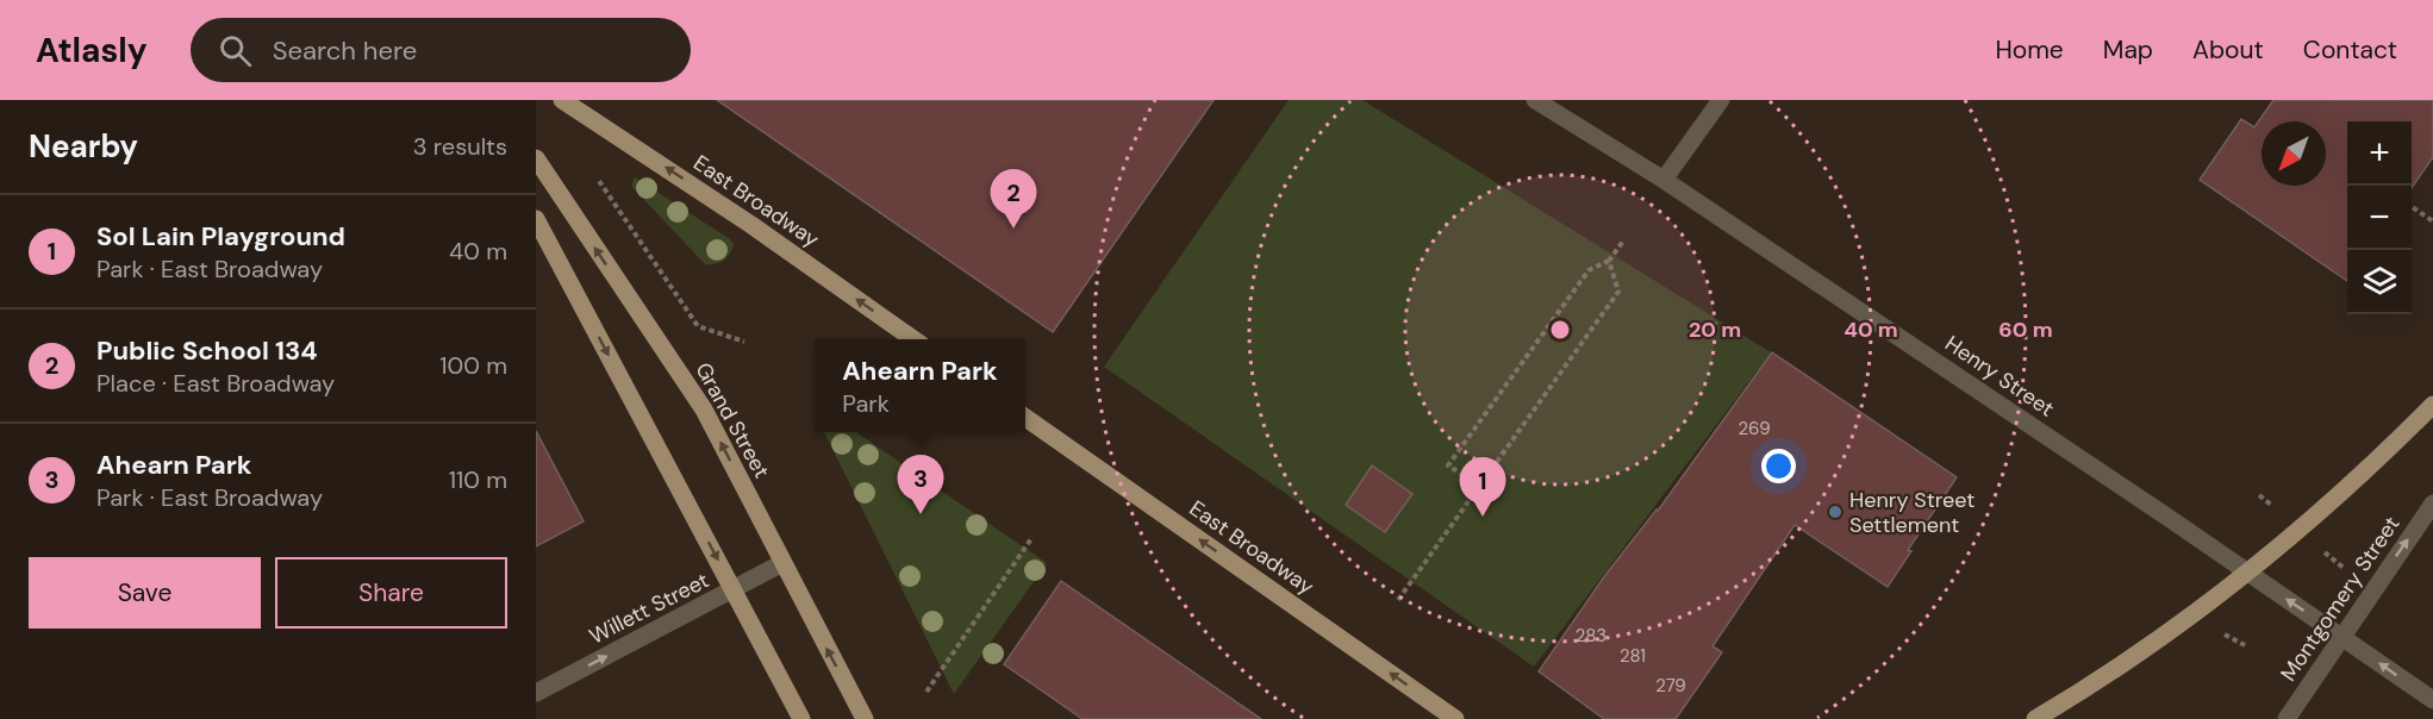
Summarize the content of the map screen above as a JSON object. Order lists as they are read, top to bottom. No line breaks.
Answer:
{"streets":{"main road":["East Broadway","Grand Street"],"street":["Henry Street","Montgomery Street","Willett Street"]},"crossings":[["Henry Street","Montgomery Street"],["Grand Street","Willett Street"]],"one_way":["East Broadway","Montgomery Street","Willett Street"],"places":["Henry Street Settlement"],"house_numbers":["269","283","281","279"],"north":"bottom left","page":{"header":"Atlasly","search":"Search here","nav":["Home","Map","About","Contact"],"heading":["Nearby","3 results"],"map_buttons":["+","−"],"pins":["2","3","1"],"list":[{"mark":"1","name":"Sol Lain Playground","note":"Park · East Broadway","value":"40 m"},{"mark":"2","name":"Public School 134","note":"Place · East Broadway","value":"100 m"},{"mark":"3","name":"Ahearn Park","note":"Park · East Broadway","value":"110 m"}],"popup":["Ahearn Park","Park"],"buttons":["Save","Share"]},"rings":["20 m","40 m","60 m"]}
